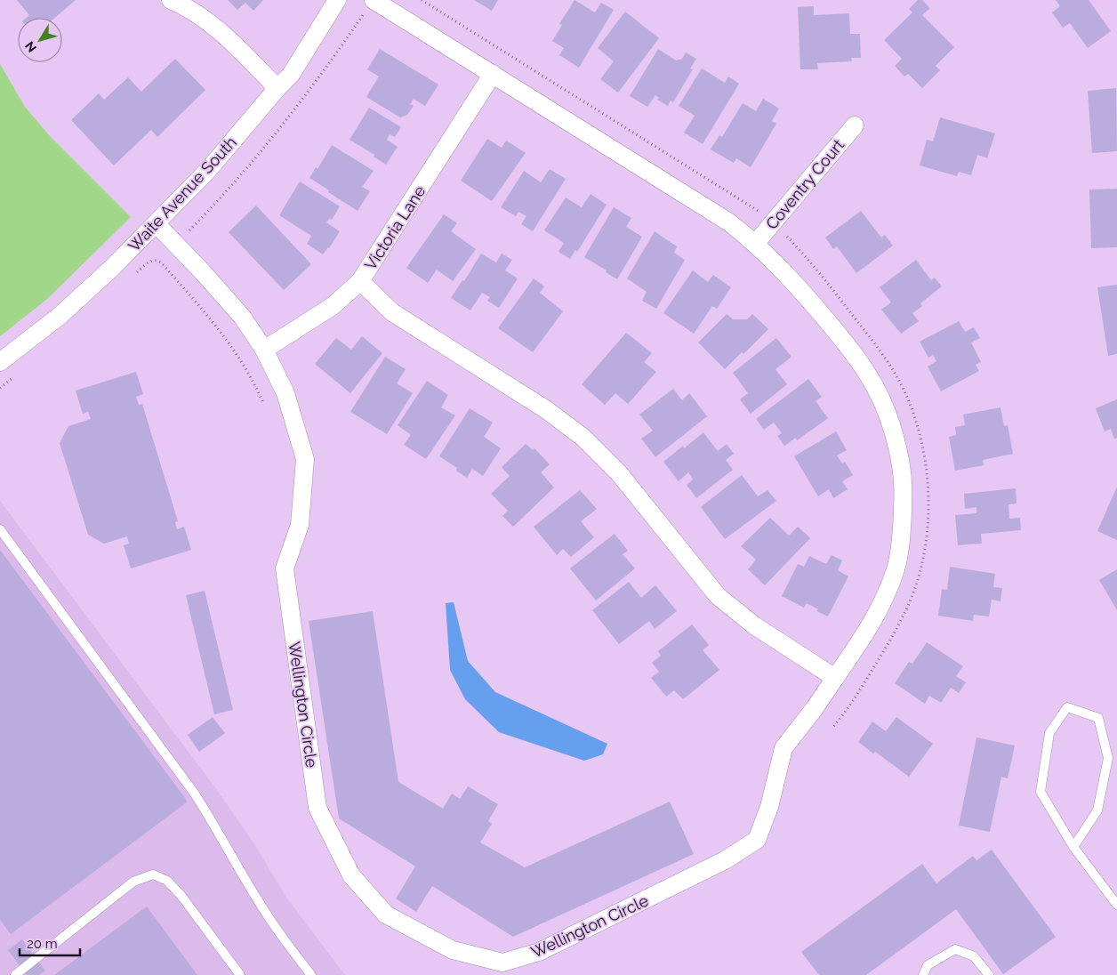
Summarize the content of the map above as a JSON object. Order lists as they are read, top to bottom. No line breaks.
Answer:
{"streets":{"street":["Coventry Court","Waite Avenue South","Victoria Lane","Wellington Circle"]},"crossings":[["Coventry Court","Wellington Circle"],["Waite Avenue South","Wellington Circle"],["Victoria Lane","Wellington Circle"]],"scale_bar":"20 m","north":"bottom left"}
